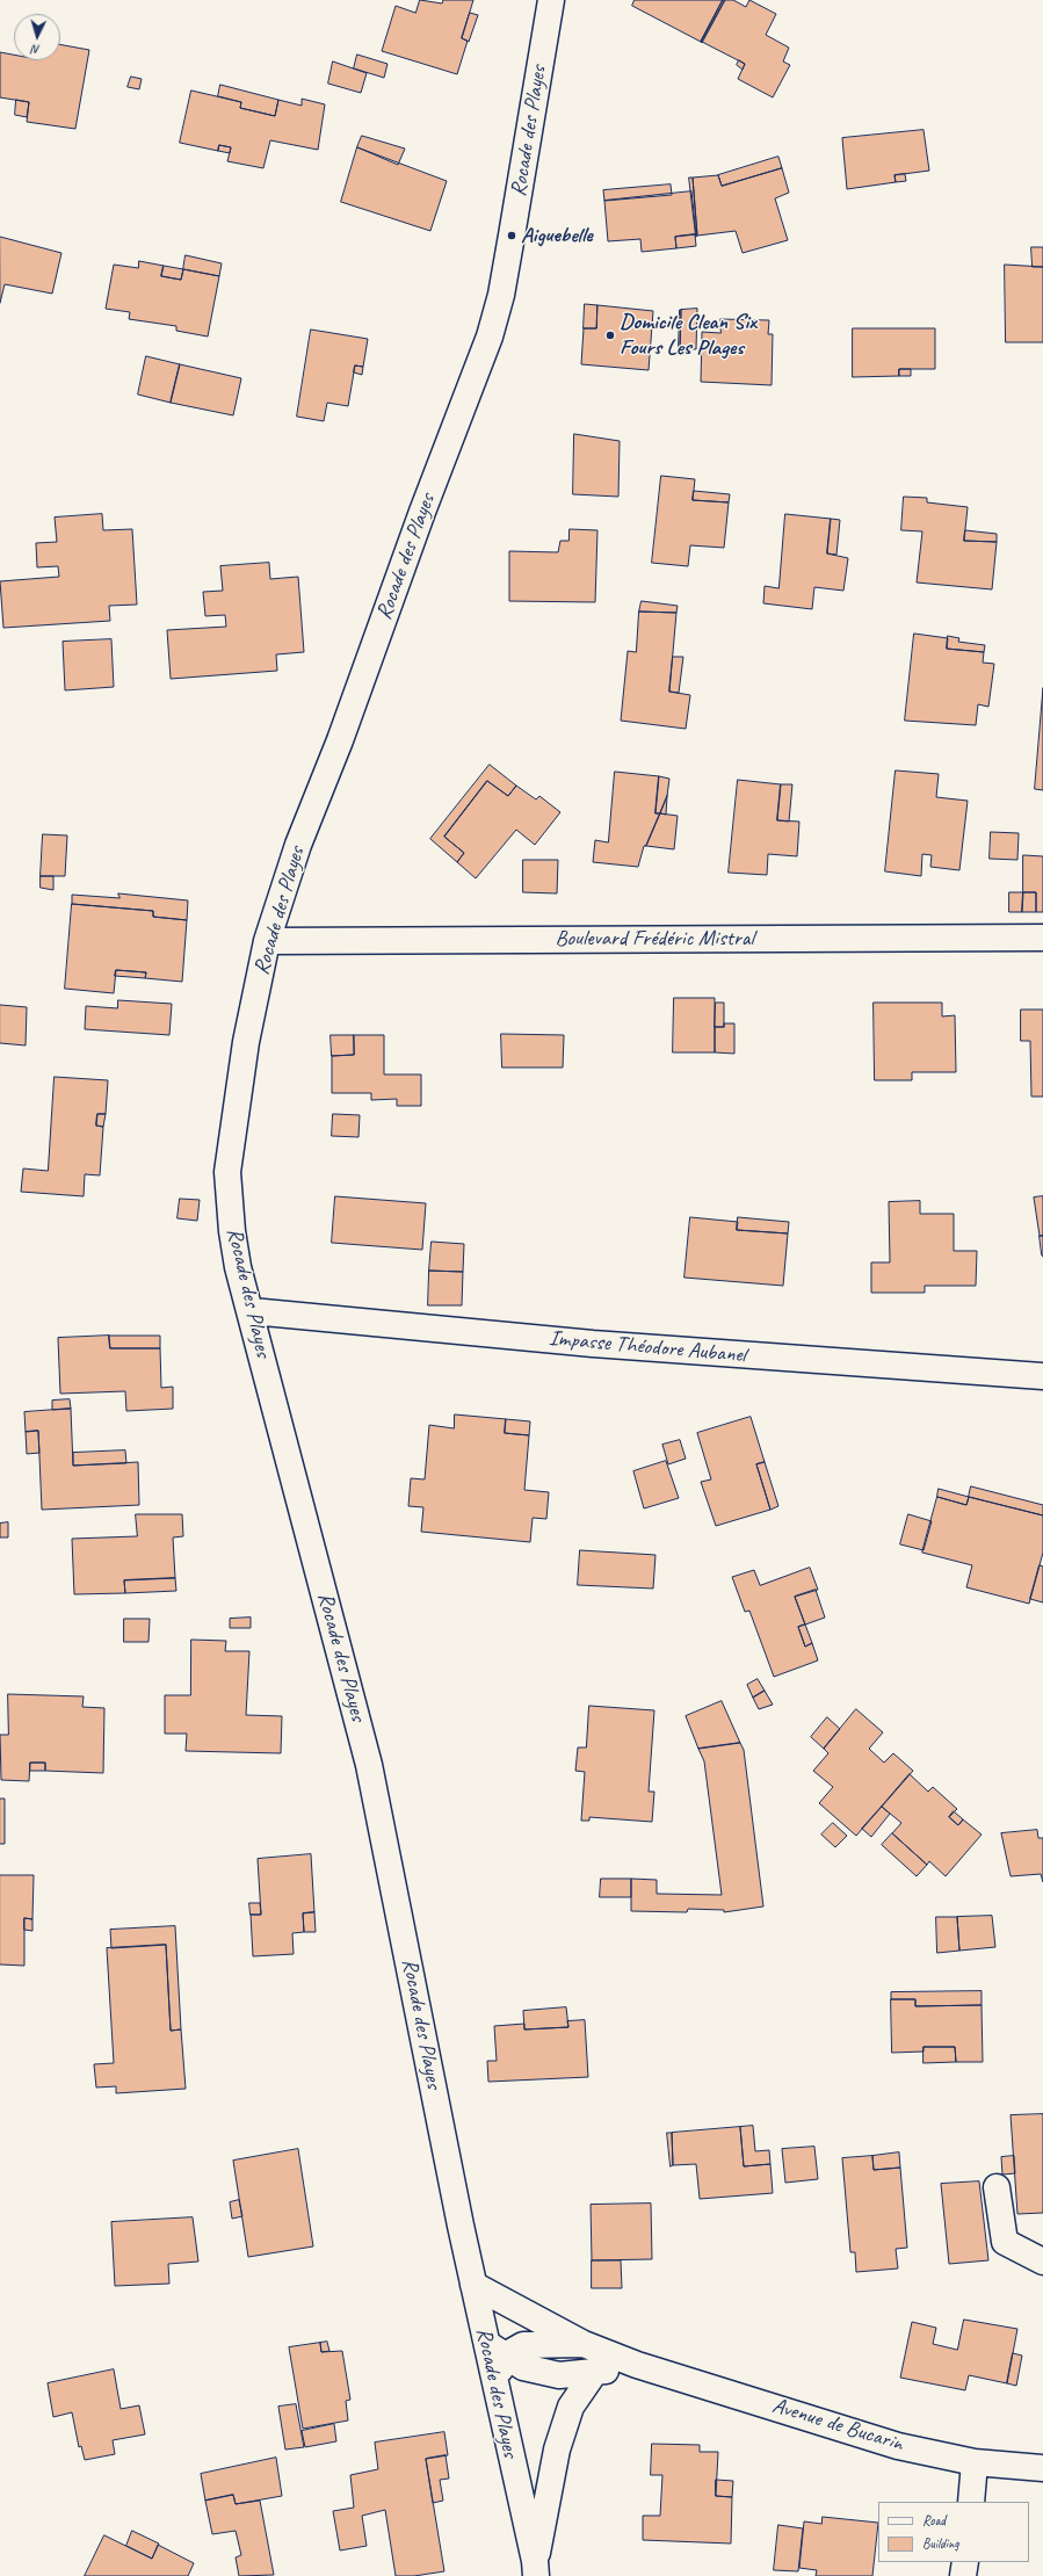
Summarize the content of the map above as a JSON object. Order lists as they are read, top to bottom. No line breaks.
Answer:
{"streets":{"street":["Rocade des Playes","Boulevard Frédéric Mistral","Impasse Théodore Aubanel","Avenue de Bucarin"]},"crossings":[["Rocade des Playes","Boulevard Frédéric Mistral"],["Rocade des Playes","Impasse Théodore Aubanel"],["Rocade des Playes","Avenue de Bucarin"]],"places":["Aiguebelle","Domicile Clean Six Fours Les Plages"],"legend":["Road","Building"],"north":"bottom"}
